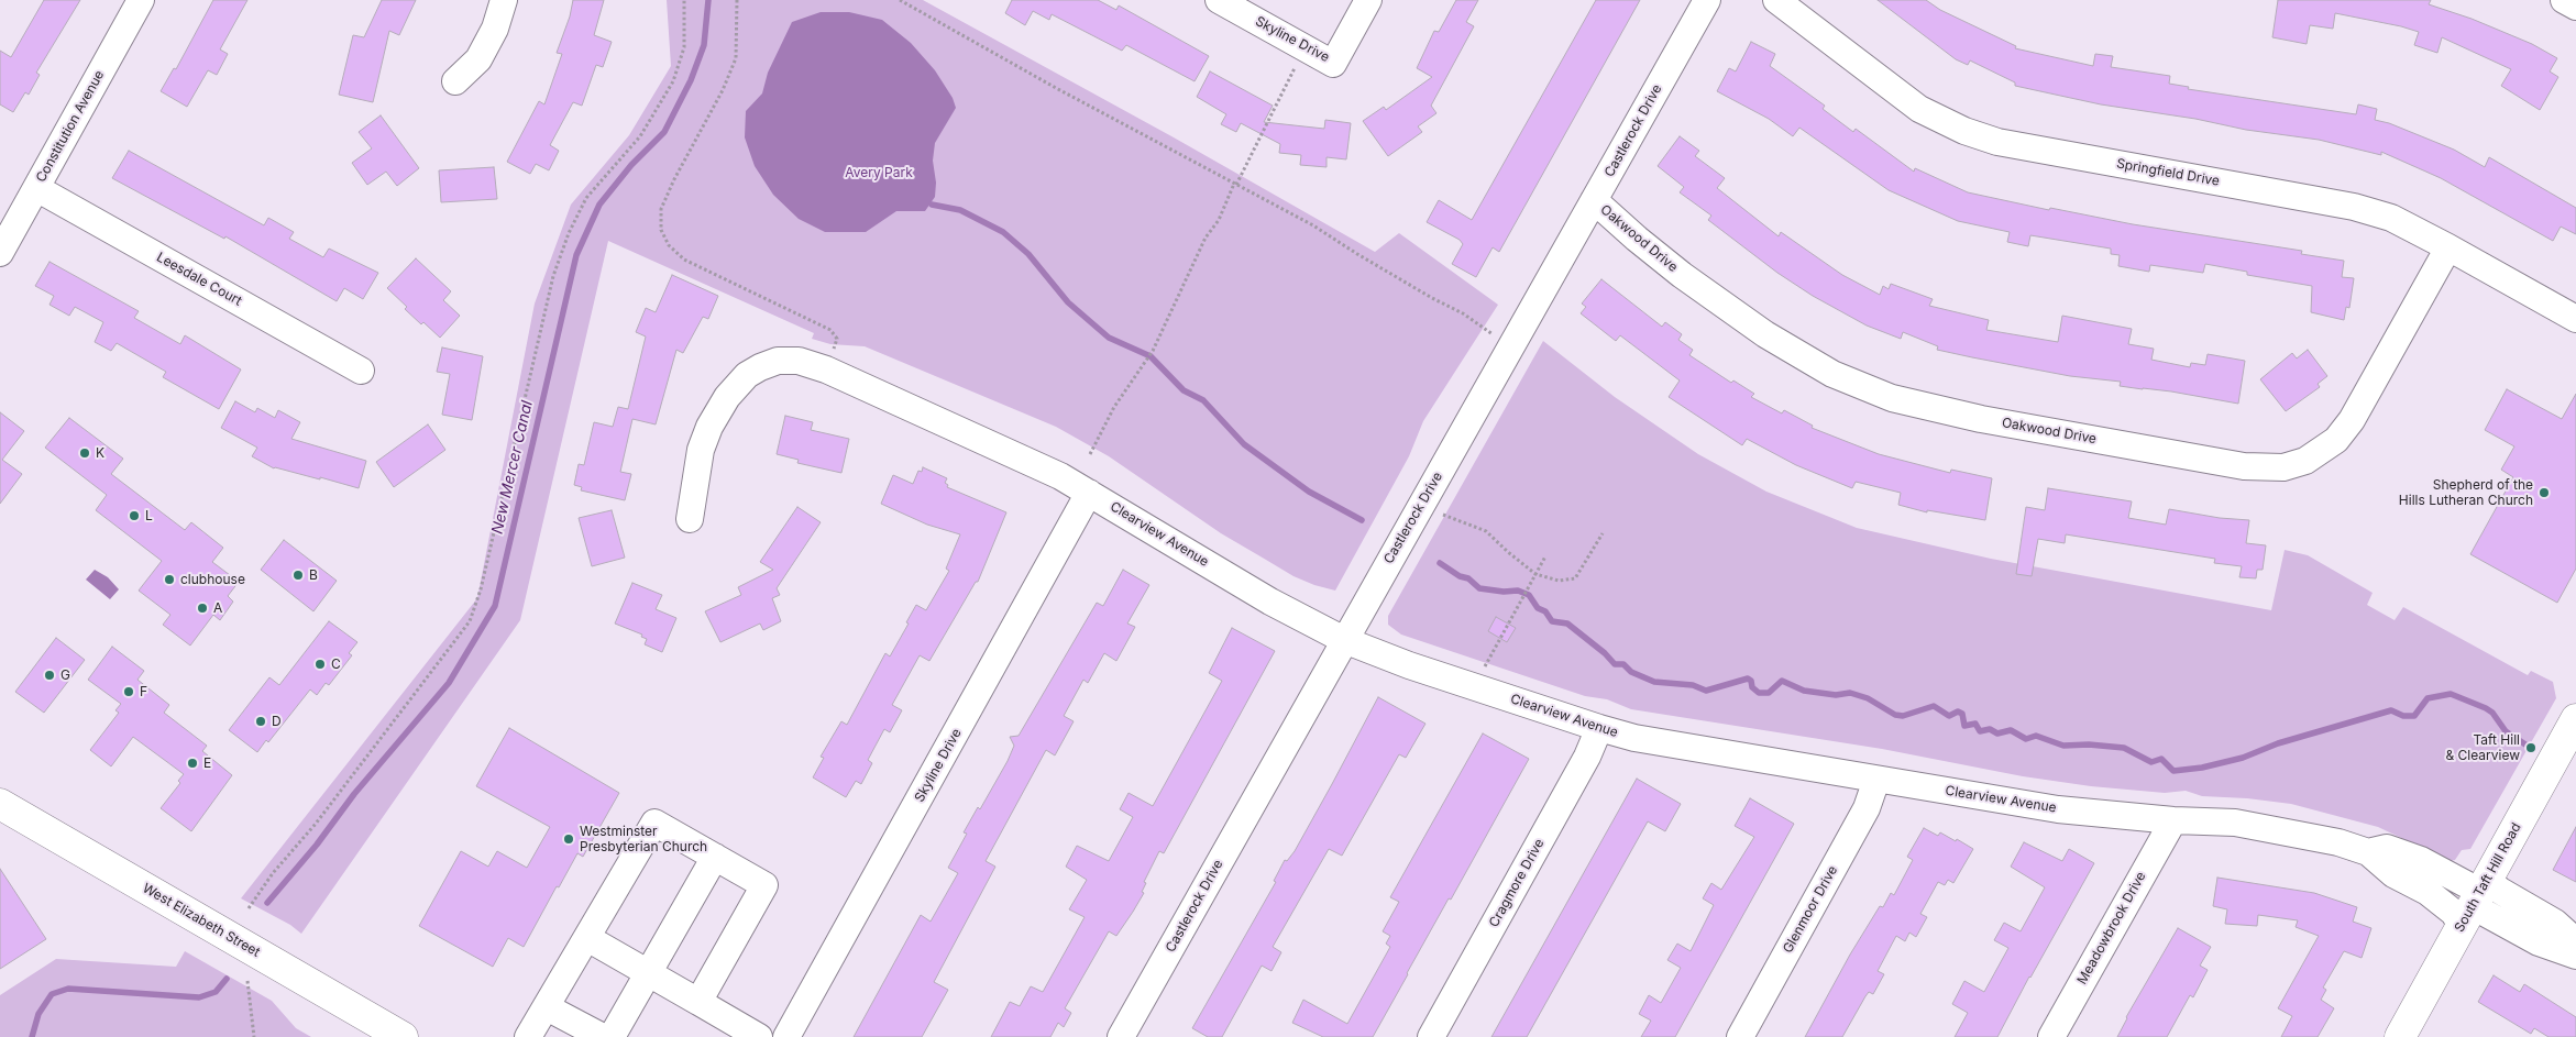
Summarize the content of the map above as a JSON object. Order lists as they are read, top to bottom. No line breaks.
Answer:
{"streets":{"main road":["South Taft Hill Road","West Elizabeth Street"],"street":["Skyline Drive","Constitution Avenue","Castlerock Drive","Springfield Drive","Oakwood Drive","Leesdale Court","Clearview Avenue","Cragmore Drive","Glenmoor Drive","Meadowbrook Drive"]},"crossings":[["Skyline Drive","Clearview Avenue"],["Constitution Avenue","Leesdale Court"],["Castlerock Drive","Oakwood Drive"],["Castlerock Drive","Clearview Avenue"],["Springfield Drive","Oakwood Drive"],["Clearview Avenue","South Taft Hill Road"],["Clearview Avenue","Cragmore Drive"],["Clearview Avenue","Glenmoor Drive"],["Clearview Avenue","Meadowbrook Drive"]],"water":["New Mercer Canal"],"parks":["Avery Park"],"places":["K","Shepherd of the Hills Lutheran Church","L","B","clubhouse","A","C","G","F","D","Taft Hill & Clearview","E","Westminster Presbyterian Church"]}
